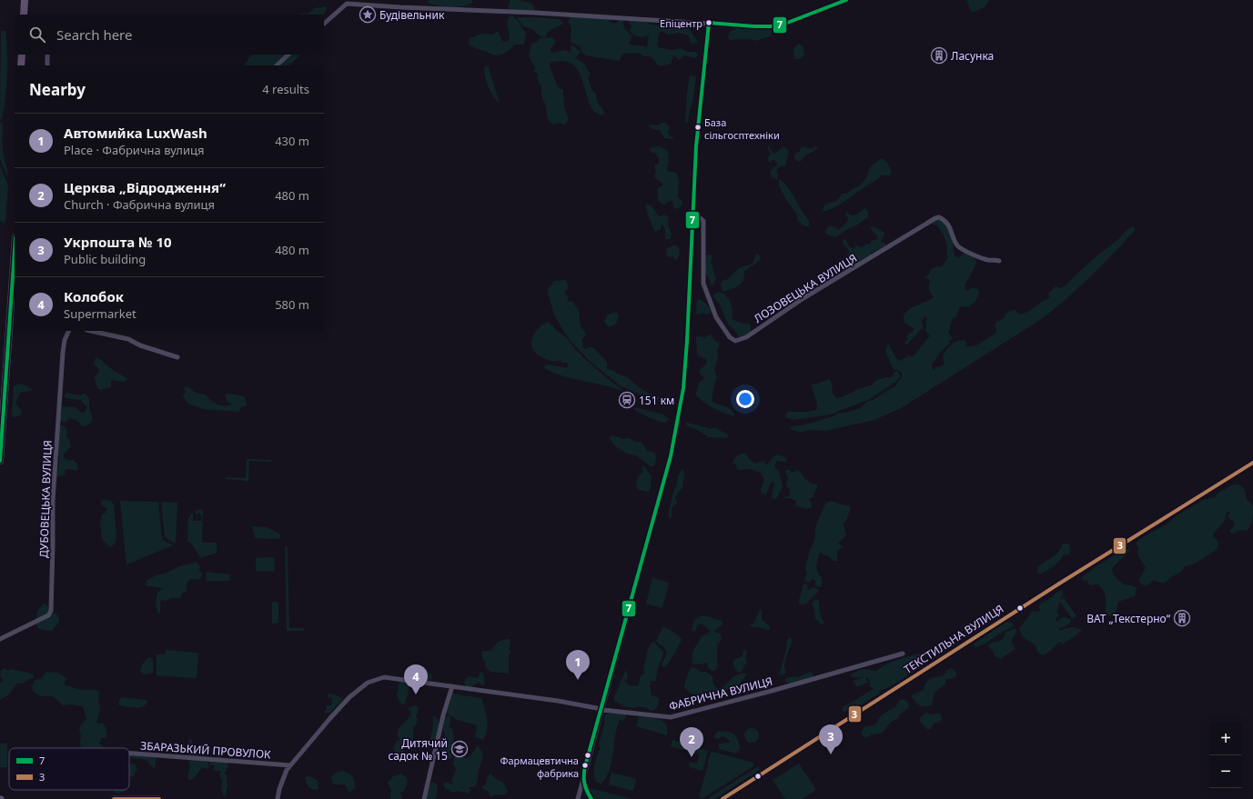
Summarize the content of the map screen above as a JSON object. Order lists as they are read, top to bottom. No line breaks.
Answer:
{"streets":{"street":["ЛОЗОВЕЦЬКА ВУЛИЦЯ","ДУБОВЕЦЬКА ВУЛИЦЯ","ТЕКСТИЛЬНА ВУЛИЦЯ","ФАБРИЧНА ВУЛИЦЯ","ЗБАРАЗЬКИЙ ПРОВУЛОК"]},"places":{"place":["Будівельник"],"other":["Епіцентр","База сільгосптехніки","Фармацевтична фабрика"],"building":["Ласунка","ВАТ „Текстерно“"],"station":["151 км"],"school or university":["Дитячий садок № 15"]},"lines":["transit line 7","transit line 3"],"legend":["7","3"],"page":{"search":"Search here","heading":["Nearby","4 results"],"list":[{"mark":"1","name":"Автомийка LuxWash","note":"Place · Фабрична вулиця","value":"430 m"},{"mark":"2","name":"Церква „Відродження“","note":"Church · Фабрична вулиця","value":"480 m"},{"mark":"3","name":"Укрпошта № 10","note":"Public building","value":"480 m"},{"mark":"4","name":"Колобок","note":"Supermarket","value":"580 m"}],"pins":["1","4","3","2"],"map_buttons":["+","−"]}}
